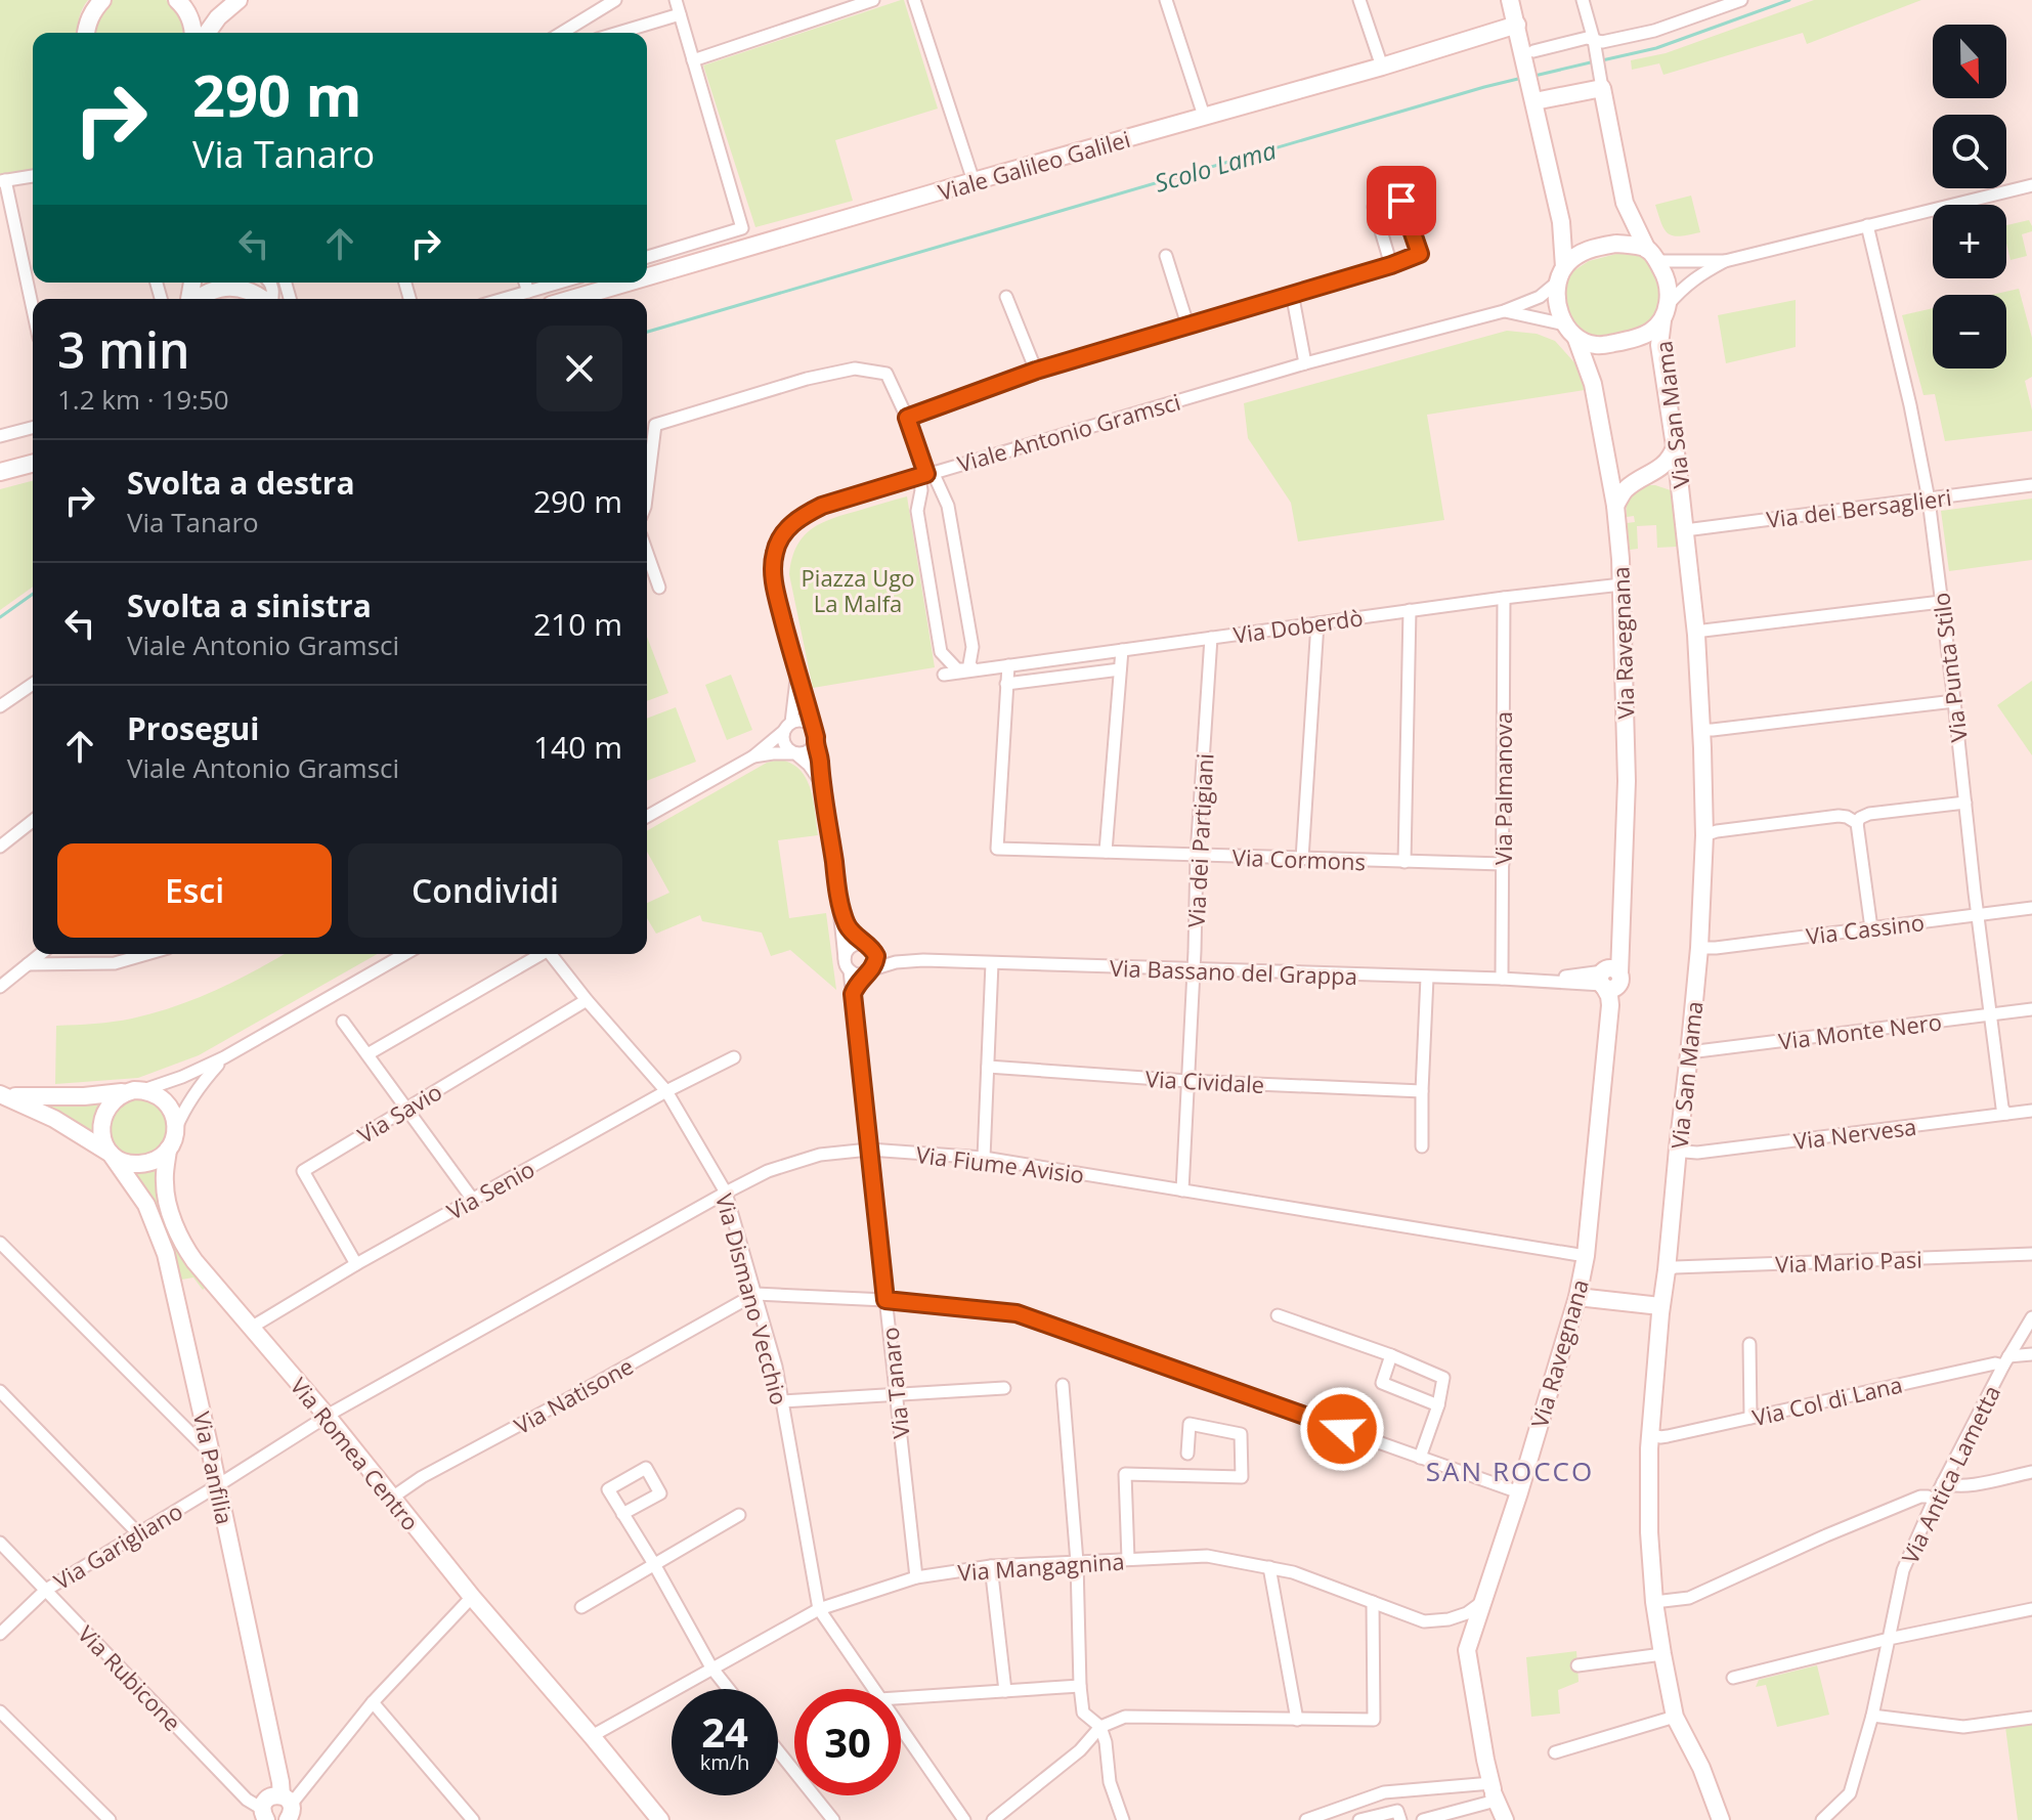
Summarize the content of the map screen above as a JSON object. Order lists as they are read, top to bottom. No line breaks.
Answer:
{"streets":{"street":["Viale Galileo Galilei","Via San Mama","Viale Antonio Gramsci","Via dei Bersaglieri","Via Doberdò","Via Ravegnana","Via Punta Stilo","Via Palmanova","Via dei Partigiani","Via Cormons","Via Cassino","Via Bassano del Grappa","Via Monte Nero","Via Cividale","Via Savio","Via Nervesa","Via Fiume Avisio","Via Senio","Via Mario Pasi","Via Dismano Vecchio","Via Tanaro","Via Natisone","Via Col di Lana","Via Romea Centro","Via Panfilia","Via Antica Lametta","Via Garigliano","Via Mangagnina","Via Rubicone"]},"crossings":[["Via San Mama","Viale Antonio Gramsci"],["Via San Mama","Via dei Bersaglieri"],["Via San Mama","Via Ravegnana"],["Via San Mama","Via Cassino"],["Via San Mama","Via Monte Nero"],["Via San Mama","Via Nervesa"],["Via San Mama","Via Mario Pasi"],["Via San Mama","Via Col di Lana"],["Viale Antonio Gramsci","Via Ravegnana"],["Via dei Bersaglieri","Via Punta Stilo"],["Via Doberdò","Via Ravegnana"],["Via Doberdò","Via Palmanova"],["Via Doberdò","Via dei Partigiani"],["Via Ravegnana","Via Bassano del Grappa"],["Via Ravegnana","Via Fiume Avisio"],["Via Ravegnana","Via Mangagnina"],["Via Punta Stilo","Via Cassino"],["Via Punta Stilo","Via Monte Nero"],["Via Punta Stilo","Via Nervesa"],["Via Palmanova","Via Cormons"],["Via Palmanova","Via Bassano del Grappa"],["Via dei Partigiani","Via Cormons"],["Via dei Partigiani","Via Bassano del Grappa"],["Via dei Partigiani","Via Cividale"],["Via dei Partigiani","Via Fiume Avisio"],["Via Bassano del Grappa","Via Tanaro"],["Via Savio","Via Senio"],["Via Savio","Via Dismano Vecchio"],["Via Fiume Avisio","Via Dismano Vecchio"],["Via Fiume Avisio","Via Tanaro"],["Via Fiume Avisio","Via Romea Centro"],["Via Fiume Avisio","Via Garigliano"],["Via Senio","Via Dismano Vecchio"],["Via Senio","Via Romea Centro"],["Via Dismano Vecchio","Via Natisone"],["Via Dismano Vecchio","Via Mangagnina"],["Via Tanaro","Via Mangagnina"],["Via Natisone","Via Romea Centro"],["Via Col di Lana","Via Antica Lametta"],["Via Romea Centro","Via Panfilia"],["Via Romea Centro","Via Garigliano"],["Via Romea Centro","Via Mangagnina"],["Via Panfilia","Via Garigliano"],["Via Garigliano","Via Rubicone"]],"districts":["SAN ROCCO"],"water":["Scolo Lama"],"parks":["Piazza Ugo La Malfa"],"north":"bottom","page":{"map_buttons":["+","−"],"turn":["290 m","Via Tanaro"],"heading":["3 min","1.2 km · 19:50"],"list":[{"name":"Svolta a destra","note":"Via Tanaro","value":"290 m"},{"name":"Svolta a sinistra","note":"Viale Antonio Gramsci","value":"210 m"},{"name":"Prosegui","note":"Viale Antonio Gramsci","value":"140 m"}],"buttons":["Esci","Condividi"],"speed":"24 km/h","limit":"30"}}
